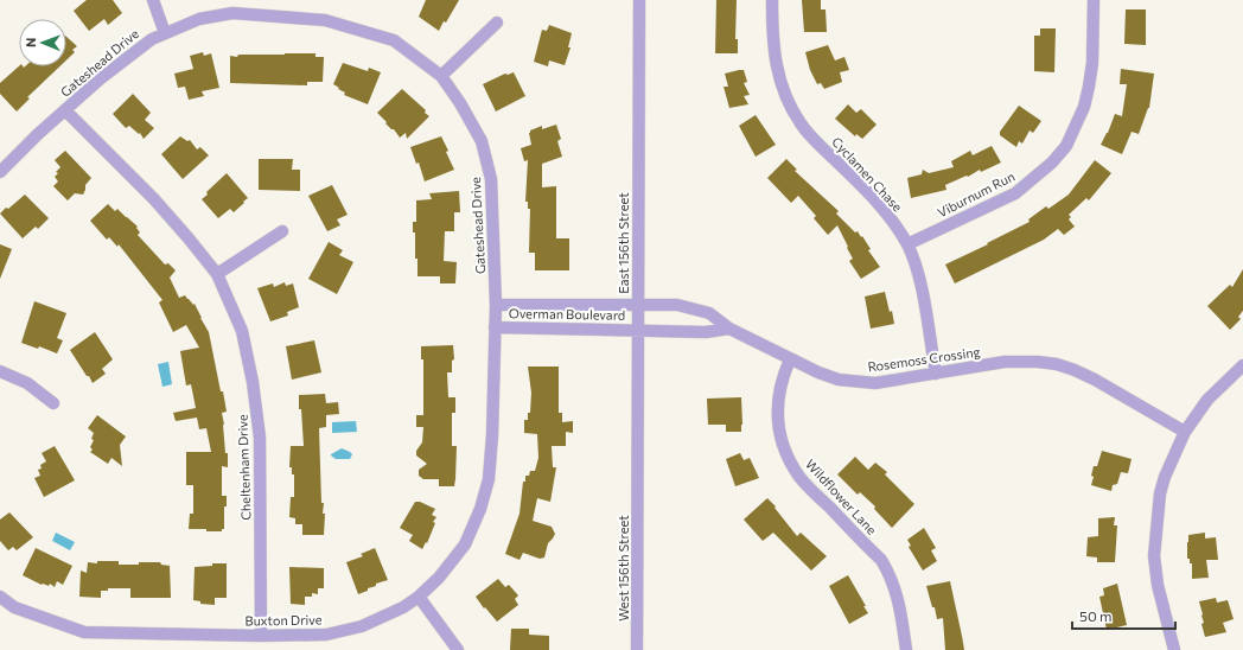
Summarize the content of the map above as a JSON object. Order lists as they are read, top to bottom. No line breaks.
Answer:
{"streets":{"street":["Gateshead Drive","Cyclamen Chase","Viburnum Run","East 156th Street","Overman Boulevard","Rosemoss Crossing","Cheltenham Drive","Wildflower Lane","West 156th Street","Buxton Drive"]},"crossings":[["Gateshead Drive","Overman Boulevard"],["Gateshead Drive","Rosemoss Crossing"],["Gateshead Drive","Cheltenham Drive"],["Gateshead Drive","Buxton Drive"],["Cyclamen Chase","Viburnum Run"],["Cyclamen Chase","Rosemoss Crossing"],["East 156th Street","Overman Boulevard"],["East 156th Street","Rosemoss Crossing"],["East 156th Street","West 156th Street"],["Overman Boulevard","Rosemoss Crossing"],["Overman Boulevard","Buxton Drive"],["Rosemoss Crossing","Wildflower Lane"],["Cheltenham Drive","Buxton Drive"]],"scale_bar":"50 m","north":"left"}
